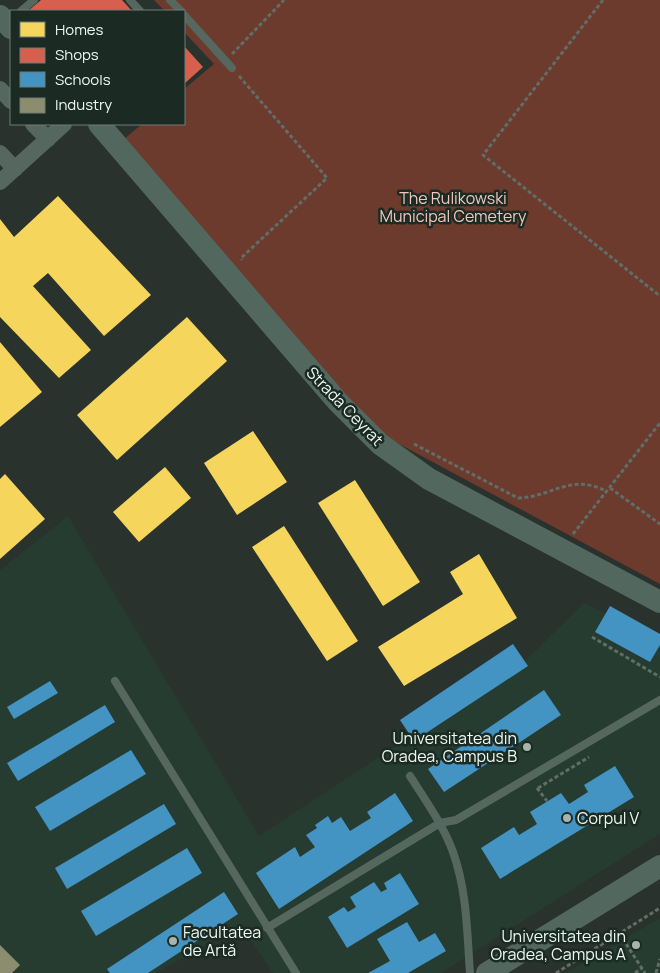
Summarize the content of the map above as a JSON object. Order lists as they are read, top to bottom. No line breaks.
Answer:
{"streets":{"main road":["Strada Ceyrat"]},"parks":["The Rulikowski Municipal Cemetery"],"places":["Universitatea din Oradea, Campus B","Corpul V","Facultatea de Artă","Universitatea din Oradea, Campus A"],"legend":["Homes","Shops","Schools","Industry"]}
